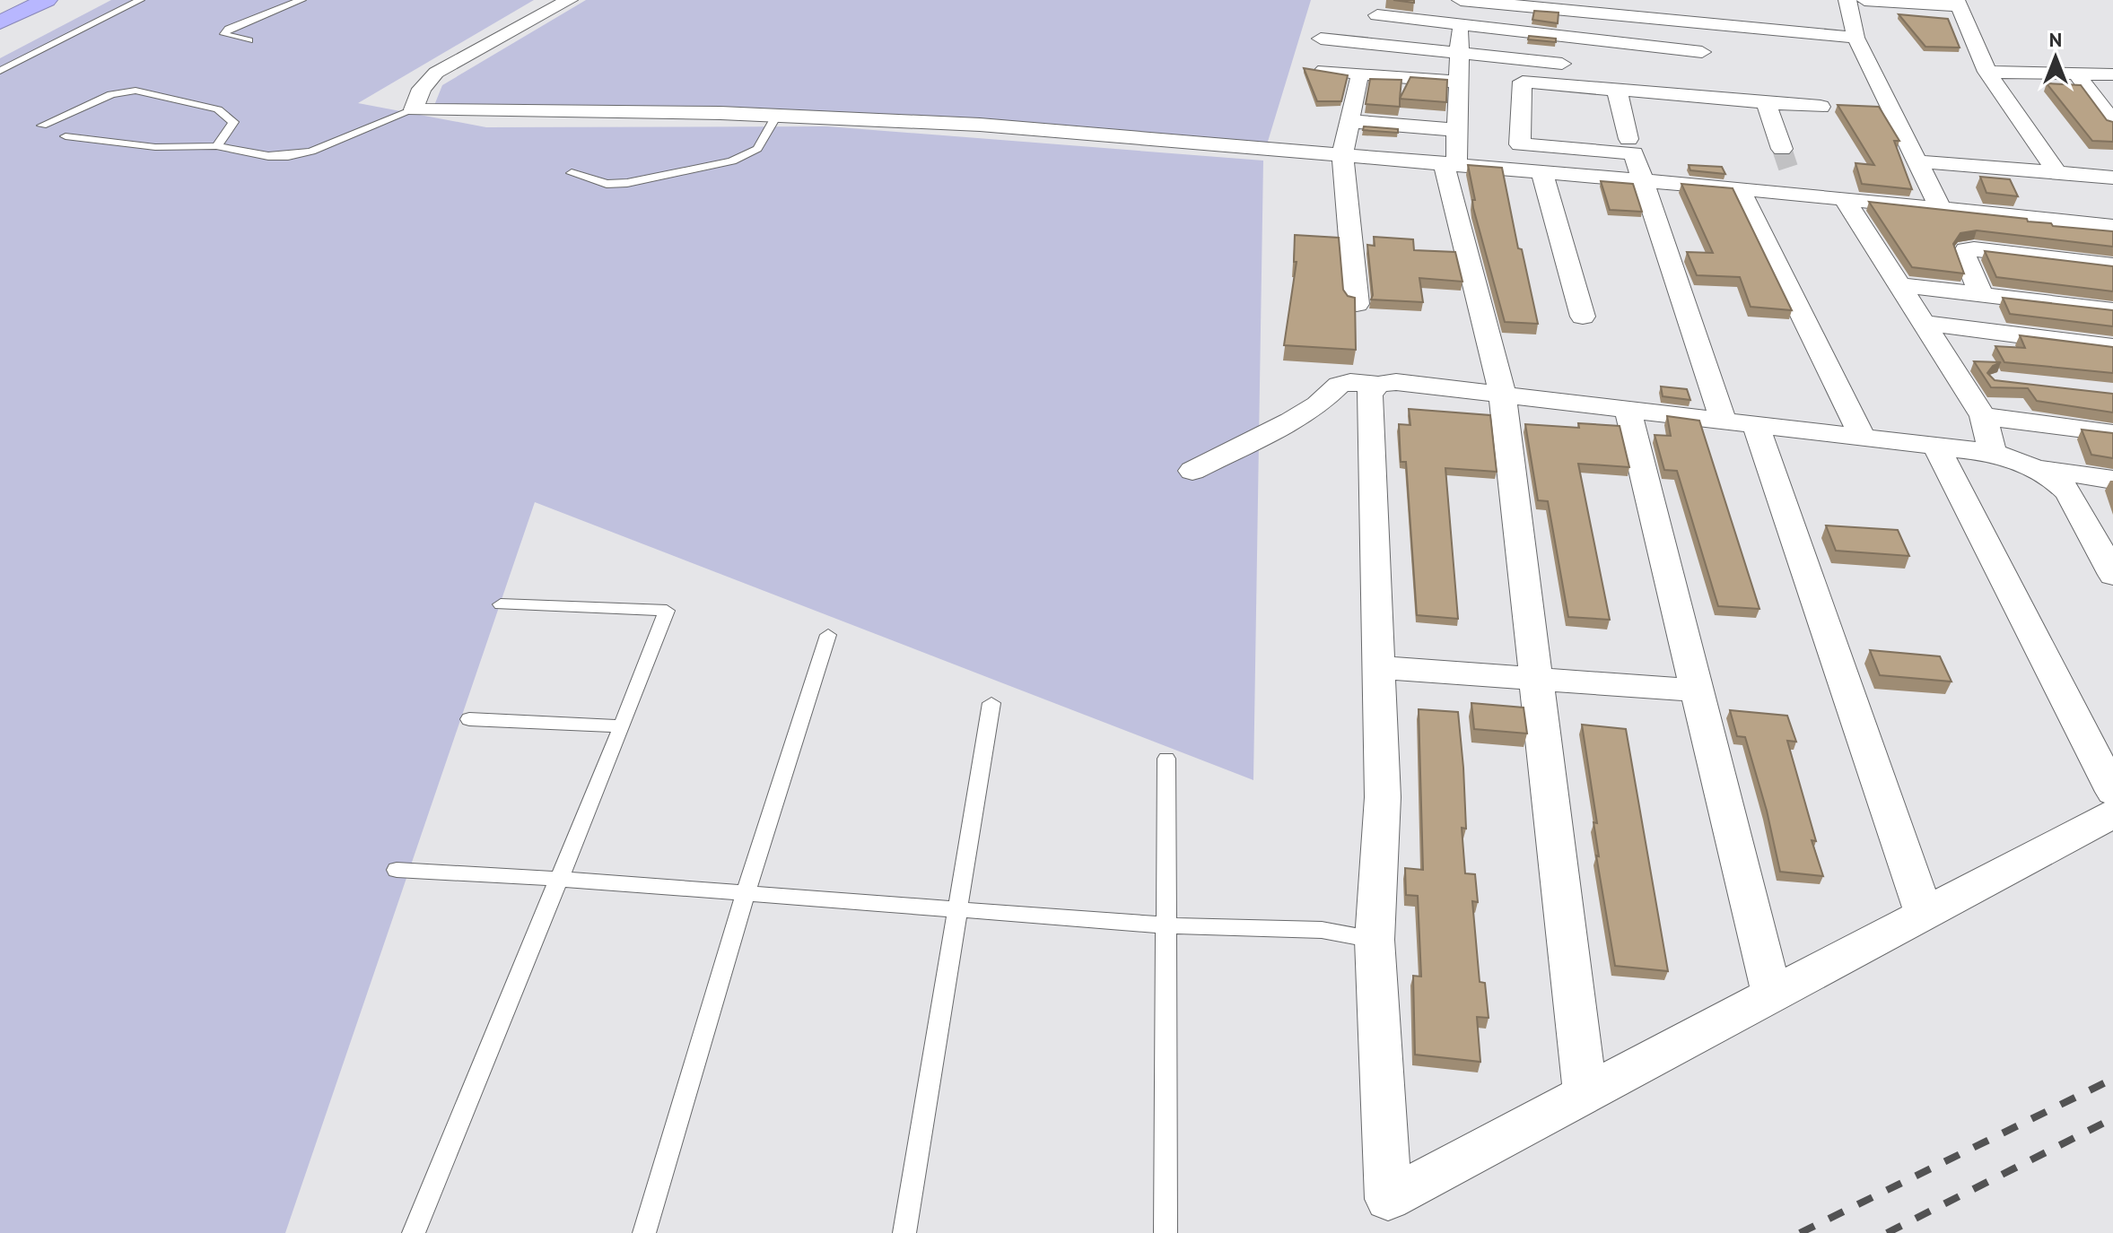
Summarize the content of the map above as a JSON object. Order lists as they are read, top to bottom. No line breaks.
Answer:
{"north":"top"}
